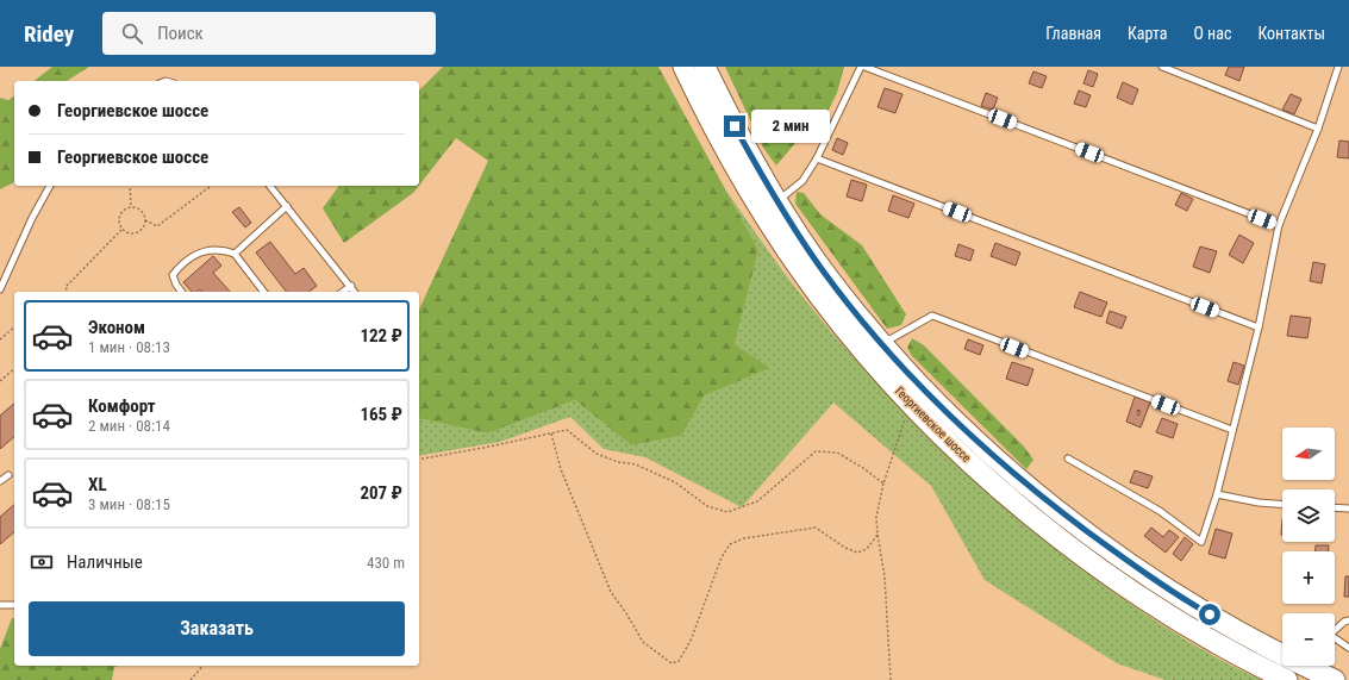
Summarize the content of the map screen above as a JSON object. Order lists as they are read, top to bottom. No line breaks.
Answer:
{"streets":{"main road":["Георгиевское шоссе"]},"house_numbers":["5"],"north":"left","page":{"header":"Ridey","search":"Поиск","nav":["Главная","Карта","О нас","Контакты"],"banner":["Георгиевское шоссе","Георгиевское шоссе"],"bubble":"2 мин","list":[{"name":"Эконом","note":"1 мин · 08:13","value":"122 ₽"},{"name":"Комфорт","note":"2 мин · 08:14","value":"165 ₽"},{"name":"XL","note":"3 мин · 08:15","value":"207 ₽"}],"map_buttons":["+","−"],"pay":["Наличные","430 m"],"buttons":"Заказать"}}
